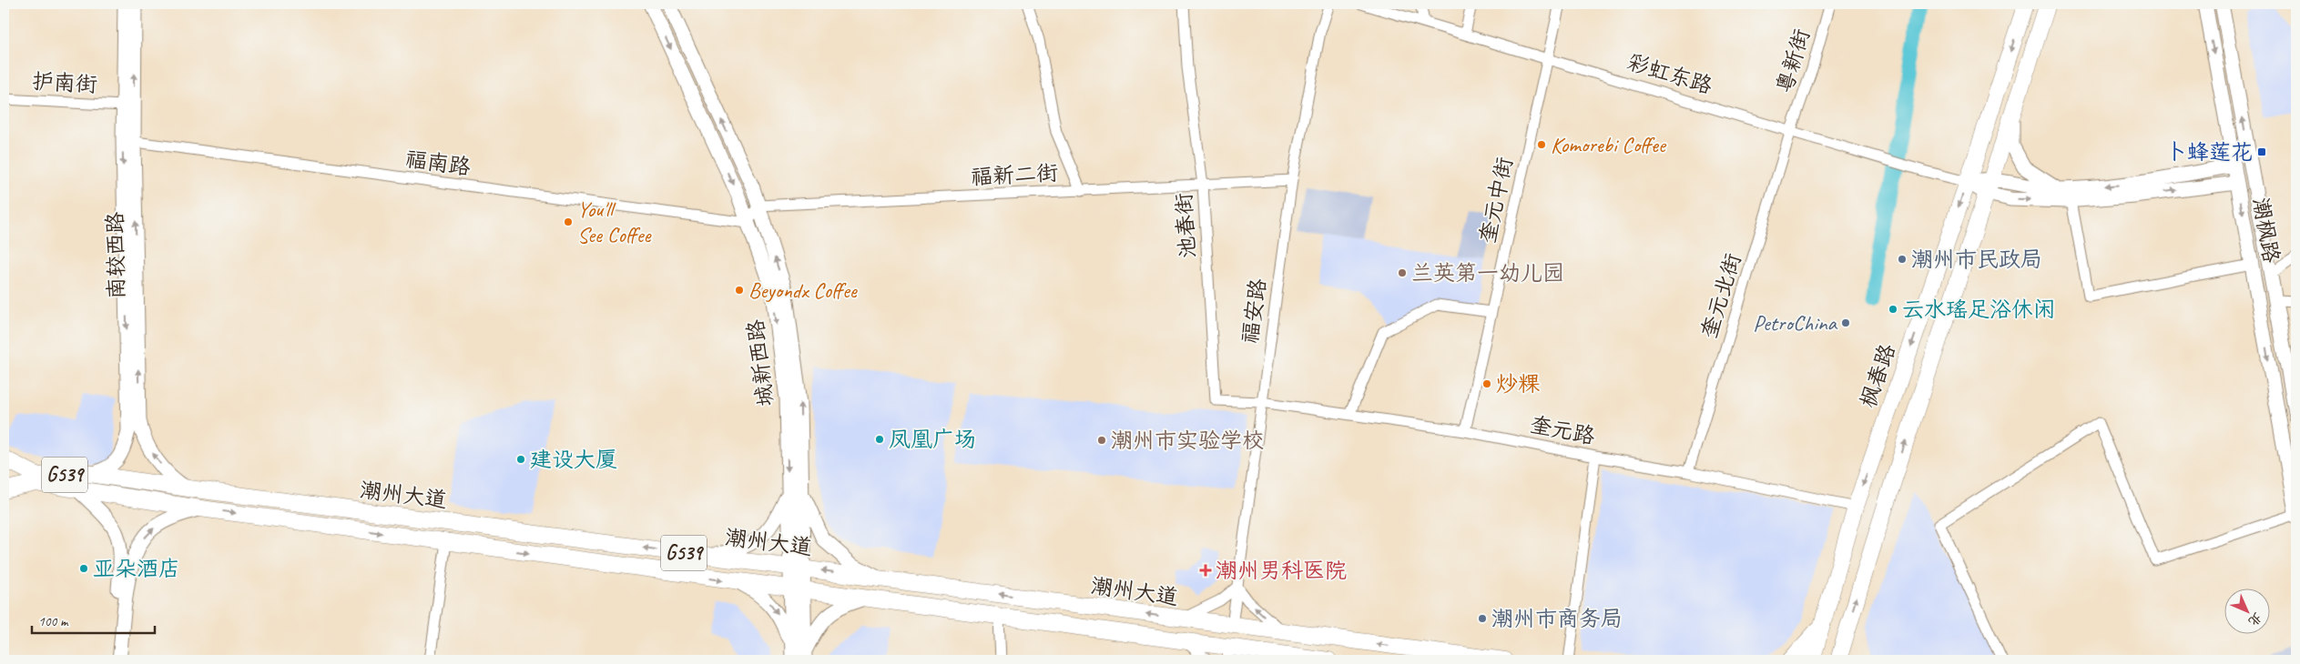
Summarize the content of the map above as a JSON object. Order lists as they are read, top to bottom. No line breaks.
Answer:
{"streets":{"highway":["枫春路","G539","潮州大道"],"main road":["潮枫路","南较西路","城新西路"],"street":["粤新街","彩虹东路","护南街","福南路","福新二街","奎元中街","池春街","奎元北街","福安路","奎元路"]},"crossings":[["粤新街","彩虹东路"],["粤新街","奎元北街"],["彩虹东路","奎元中街"],["彩虹东路","奎元北街"],["彩虹东路","枫春路"],["护南街","南较西路"],["福南路","南较西路"],["福南路","城新西路"],["福新二街","池春街"],["福新二街","福安路"],["福新二街","城新西路"],["奎元中街","奎元路"],["池春街","福安路"],["池春街","奎元路"],["南较西路","潮州大道"],["奎元北街","奎元路"],["福安路","奎元路"],["福安路","潮州大道"],["城新西路","潮州大道"],["枫春路","奎元路"]],"places":{"other":["Komorebi Coffee","You'll See Coffee","潮州市民政局","兰英第一幼儿园","Beyondx Coffee","云水瑶足浴休闲","PetroChina","炒粿","凤凰广场","潮州市实验学校","建设大厦","亚朵酒店","潮州市商务局"],"transit":["卜蜂莲花"],"health":["潮州男科医院"]},"scale_bar":"100 m","north":"bottom right"}
